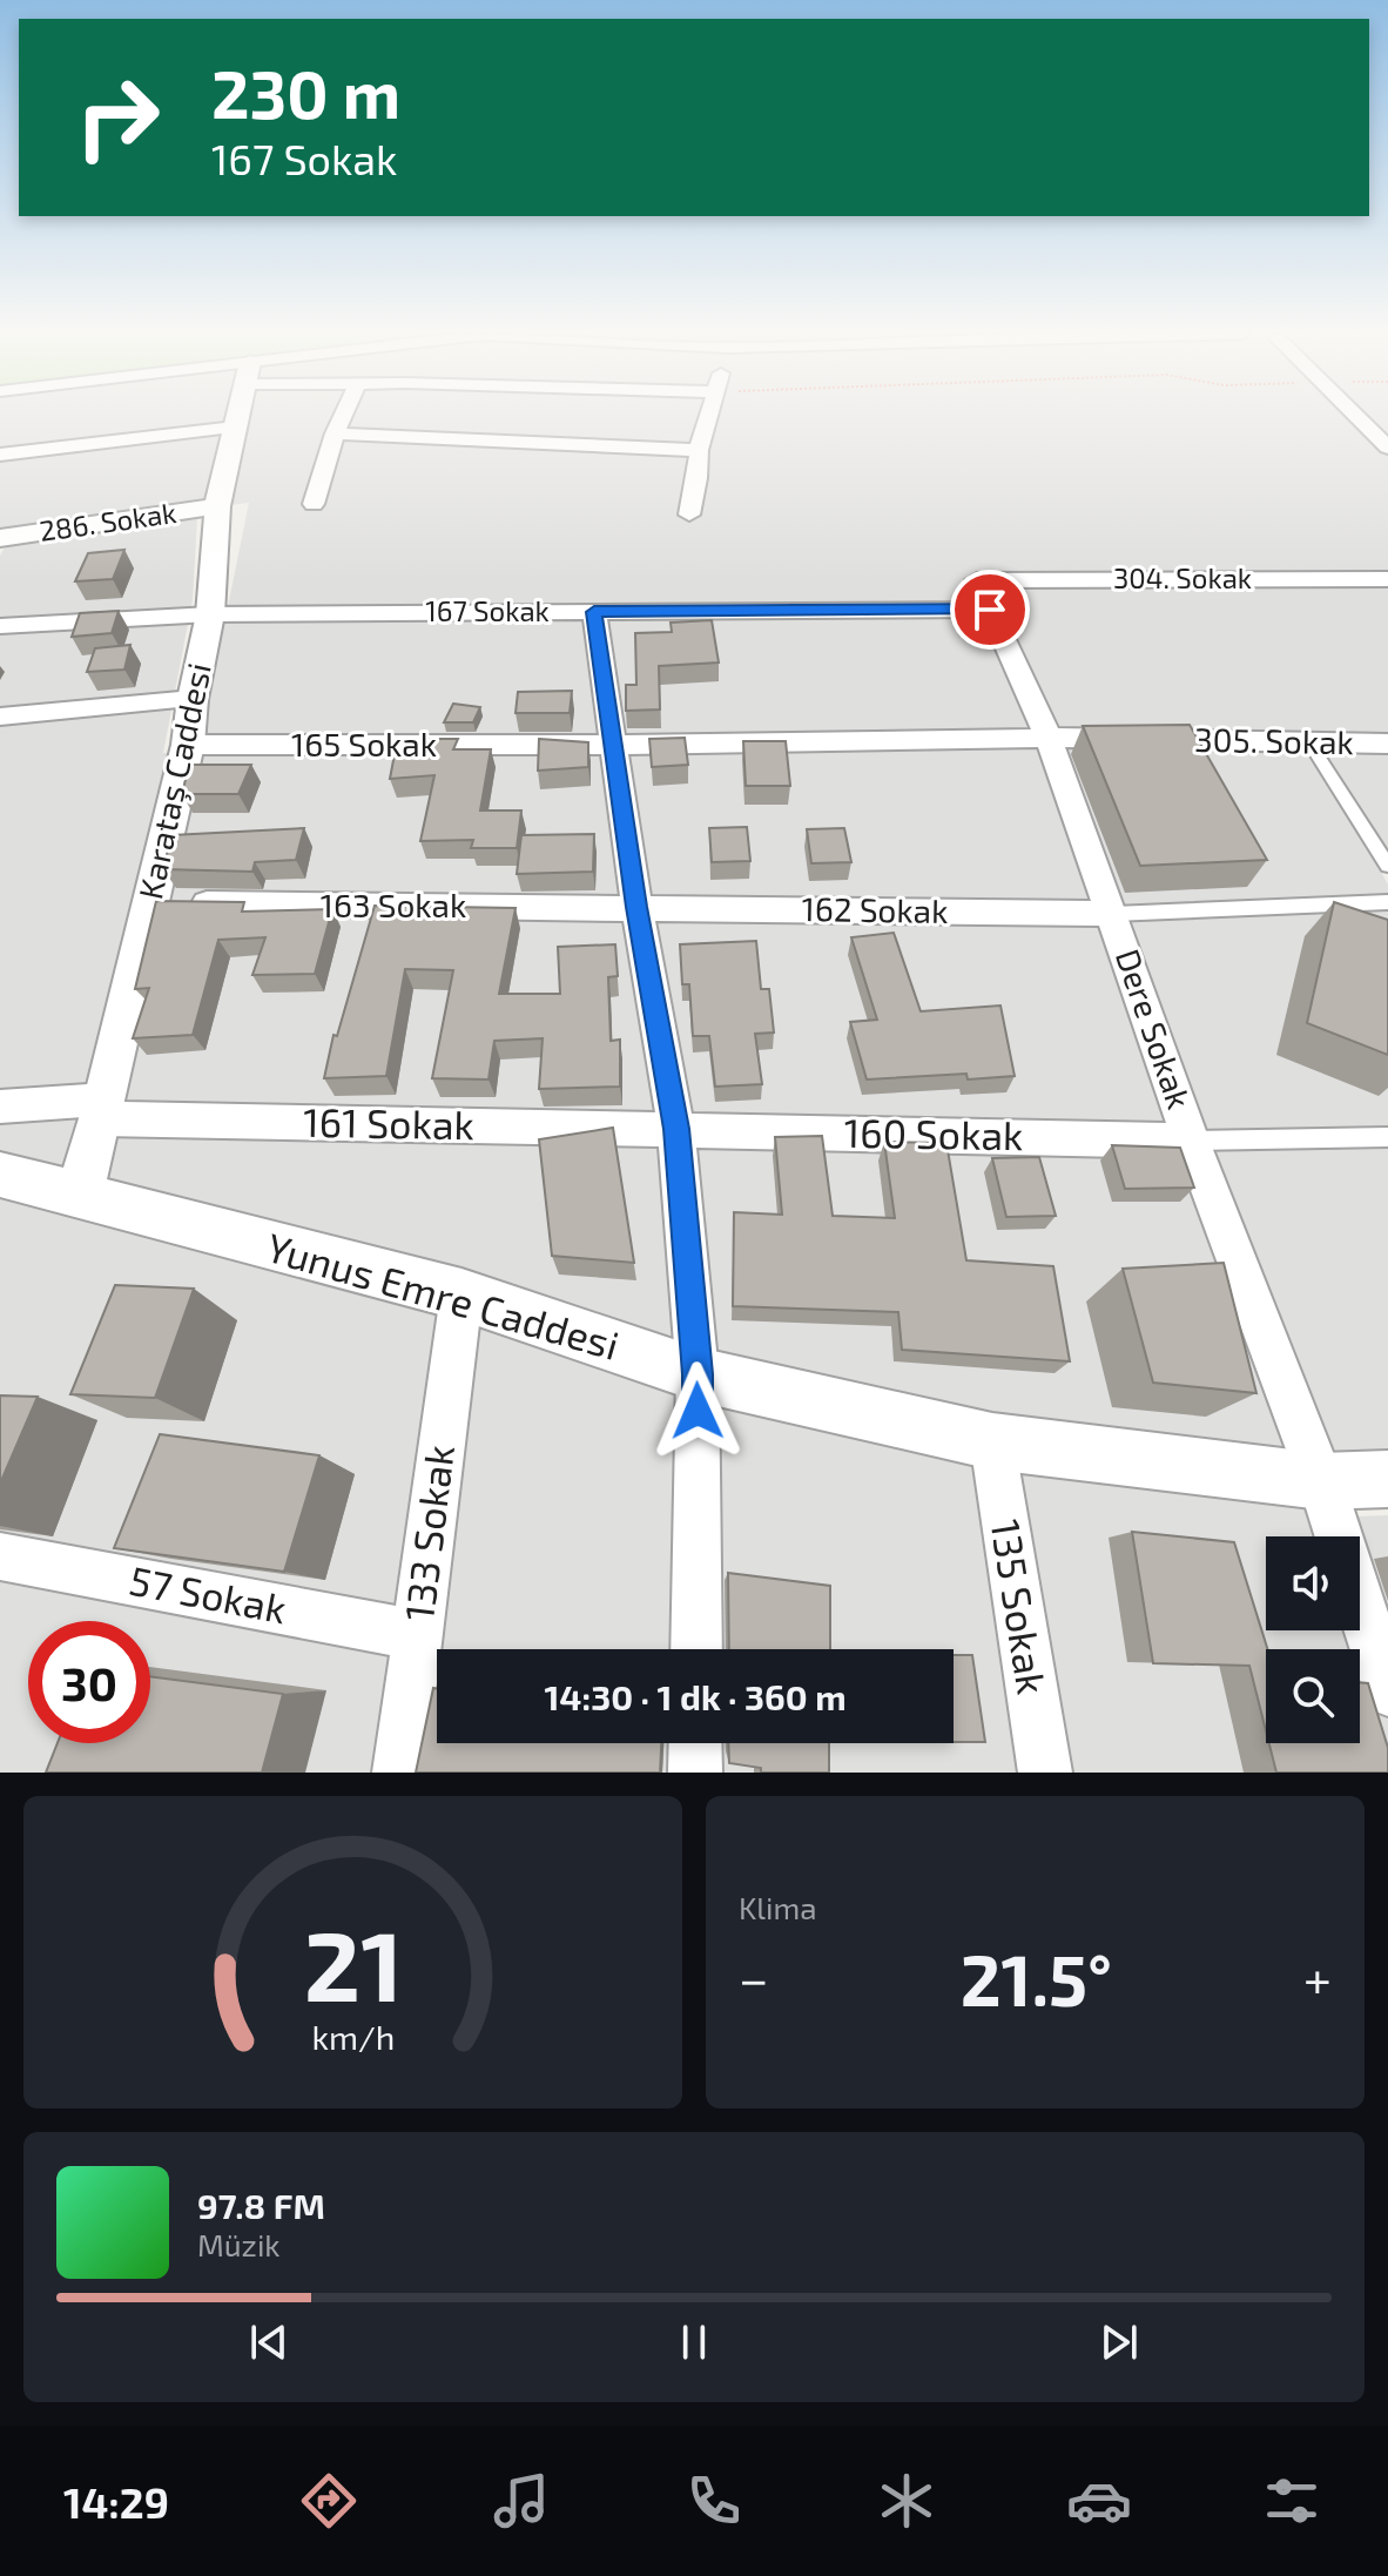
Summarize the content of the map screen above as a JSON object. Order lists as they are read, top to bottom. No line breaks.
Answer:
{"streets":{"street":["286. Sokak","304. Sokak","167 Sokak","305. Sokak","165 Sokak","Karataş Caddesi","163 Sokak","162 Sokak","Dere Sokak","161 Sokak","160 Sokak","Yunus Emre Caddesi","133 Sokak","57 Sokak","135 Sokak"]},"crossings":[["286. Sokak","Karataş Caddesi"],["304. Sokak","167 Sokak"],["304. Sokak","Dere Sokak"],["167 Sokak","Karataş Caddesi"],["167 Sokak","Dere Sokak"],["305. Sokak","165 Sokak"],["305. Sokak","Dere Sokak"],["165 Sokak","Karataş Caddesi"],["165 Sokak","Dere Sokak"],["Karataş Caddesi","163 Sokak"],["Karataş Caddesi","161 Sokak"],["Karataş Caddesi","Yunus Emre Caddesi"],["163 Sokak","162 Sokak"],["162 Sokak","Dere Sokak"],["Dere Sokak","160 Sokak"],["Dere Sokak","Yunus Emre Caddesi"],["161 Sokak","160 Sokak"],["Yunus Emre Caddesi","133 Sokak"],["Yunus Emre Caddesi","135 Sokak"],["133 Sokak","57 Sokak"]],"page":{"turn":["230 m","167 Sokak"],"limit":"30","trip":"14:30 · 1 dk · 360 m","tile":"Klima","heat":["−","21.5°","+"],"song":["97.8 FM","Müzik"],"tabs":"14:29","gauge":["21","km/h"]}}
